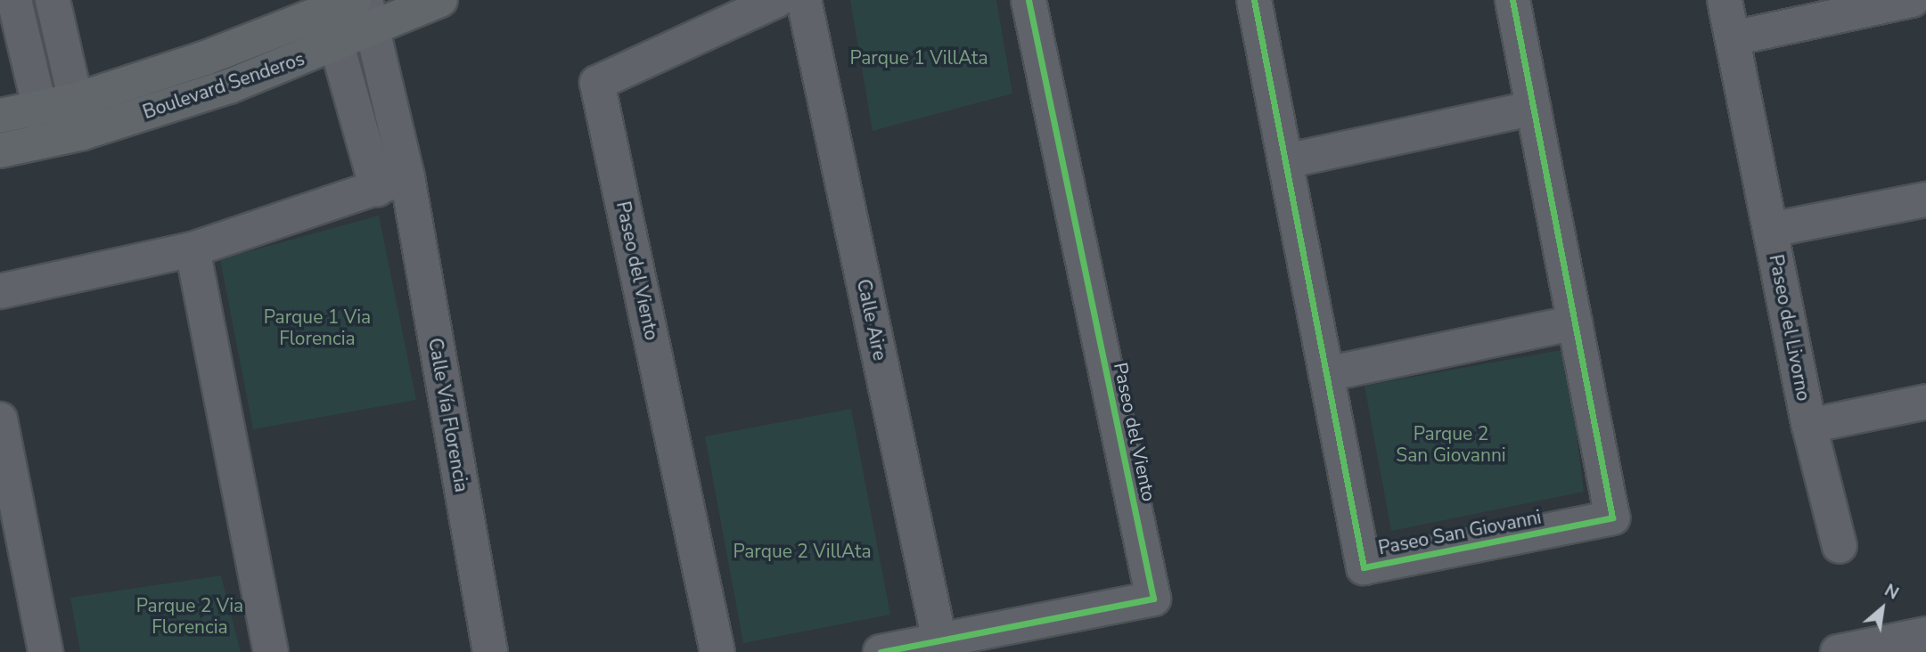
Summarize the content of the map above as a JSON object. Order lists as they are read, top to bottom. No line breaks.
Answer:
{"streets":{"main road":["Boulevard Senderos"],"street":["Paseo del Viento","Calle Aire","Paseo del Livorno","Calle Vía Florencia","Paseo San Giovanni"]},"crossings":[["Boulevard Senderos","Calle Vía Florencia"],["Paseo del Viento","Calle Aire"]],"parks":["Parque 1 VillAta","Parque 1 Via Florencia","Parque 2 San Giovanni","Parque 2 VillAta","Parque 2 Via Florencia"],"north":"top right"}
